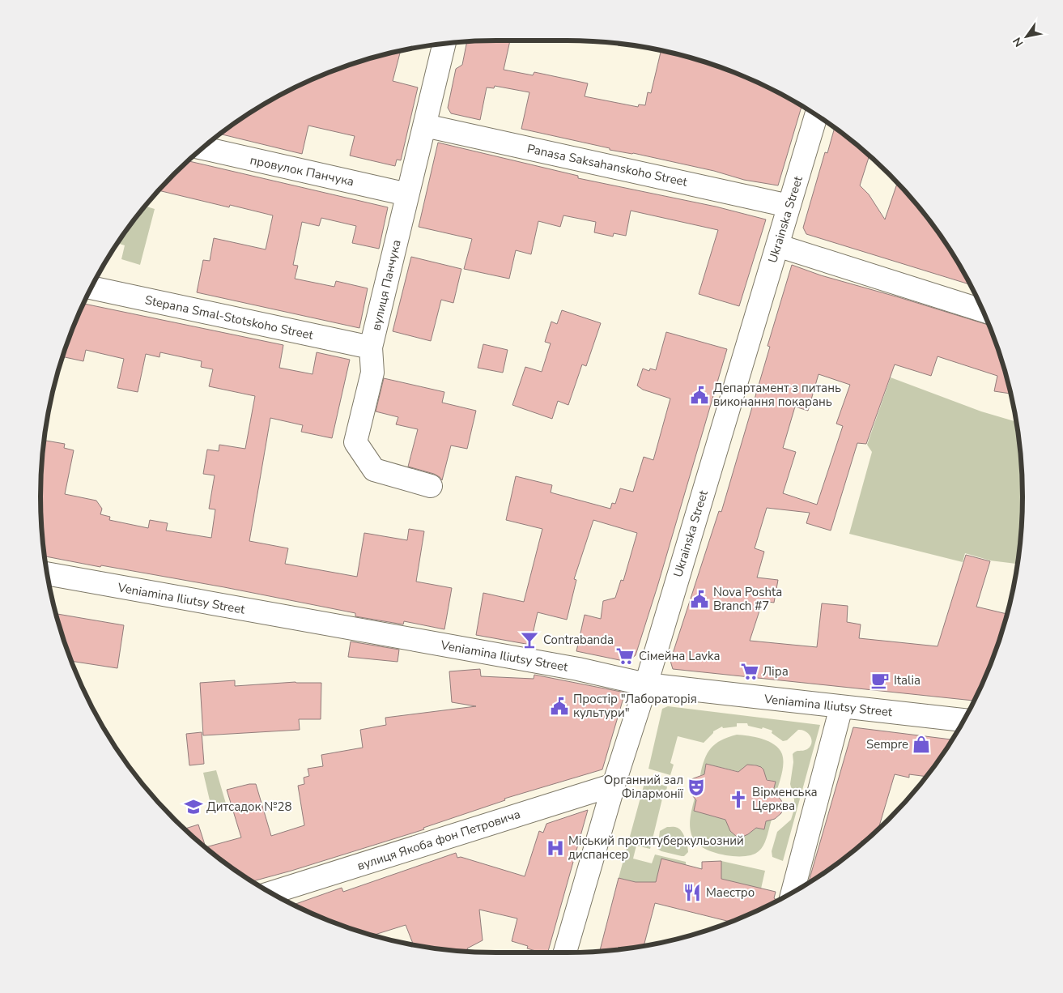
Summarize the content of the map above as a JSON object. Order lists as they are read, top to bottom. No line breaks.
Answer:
{"streets":{"street":["Panasa Saksahanskoho Street","провулок Панчука","Ukrainska Street","вулиця Панчука","Stepana Smal-Stotskoho Street","Veniamina Iliutsy Street","вулиця Якоба фон Петровича"]},"crossings":[["Panasa Saksahanskoho Street","Ukrainska Street"],["Panasa Saksahanskoho Street","вулиця Панчука"],["провулок Панчука","вулиця Панчука"],["Ukrainska Street","Veniamina Iliutsy Street"],["Ukrainska Street","вулиця Якоба фон Петровича"],["вулиця Панчука","Stepana Smal-Stotskoho Street"]],"places":{"public building":["Департамент з питань виконання покарань","Nova Poshta Branch #7","Простір \"Лабораторія культури\""],"bar":["Contrabanda"],"supermarket":["Сімейна Lavka","Ліра"],"cafe":["Italia"],"shop":["Sempre"],"theatre":["Органний зал Філармонії"],"church":["Вірменська Церква"],"school or university":["Дитсадок №28"],"hospital":["Міський протитуберкульозний диспансер"],"restaurant":["Маестро"]},"north":"bottom left"}
